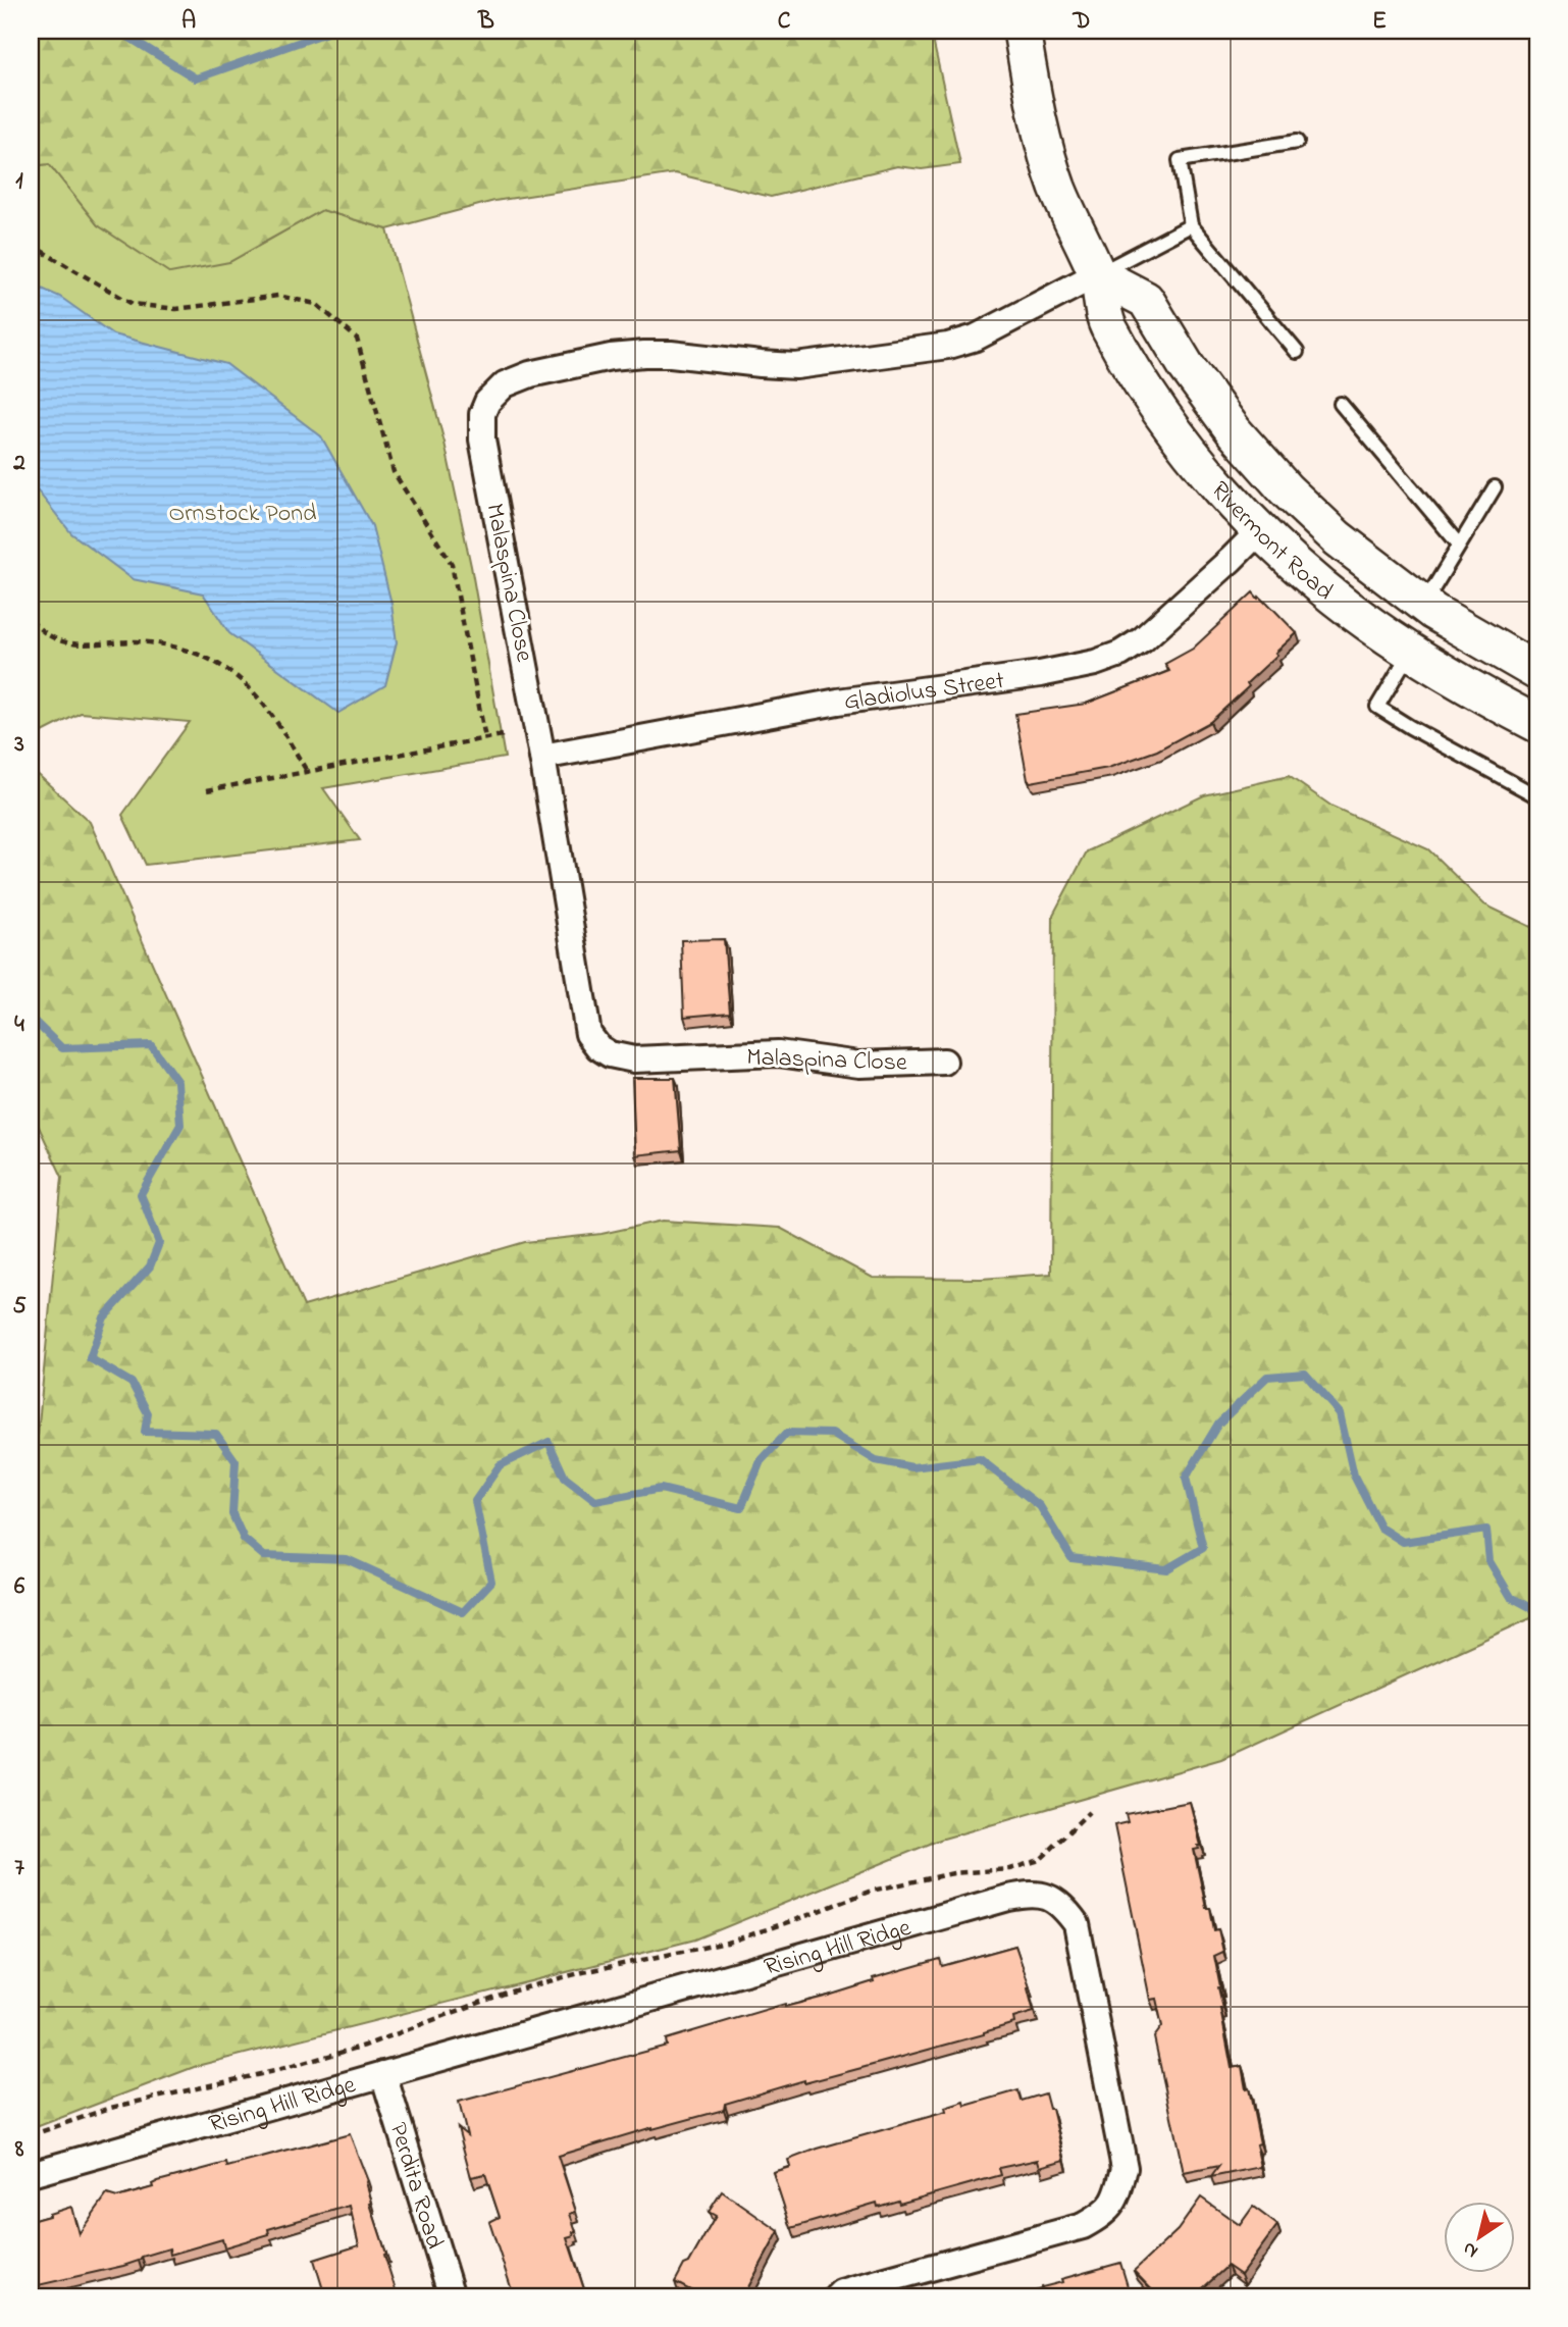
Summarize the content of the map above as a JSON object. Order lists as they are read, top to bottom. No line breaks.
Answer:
{"streets":{"street":["Rivermont Road","Malaspina Close","Gladiolus Street","Rising Hill Ridge","Perdita Road"]},"crossings":[["Rivermont Road","Malaspina Close"],["Rivermont Road","Gladiolus Street"],["Malaspina Close","Gladiolus Street"],["Rising Hill Ridge","Perdita Road"]],"parks":["Ornstock Pond"],"north":"bottom left","grid":{"columns":["A","B","C","D","E"],"rows":["1","2","3","4","5","6","7","8"]}}
